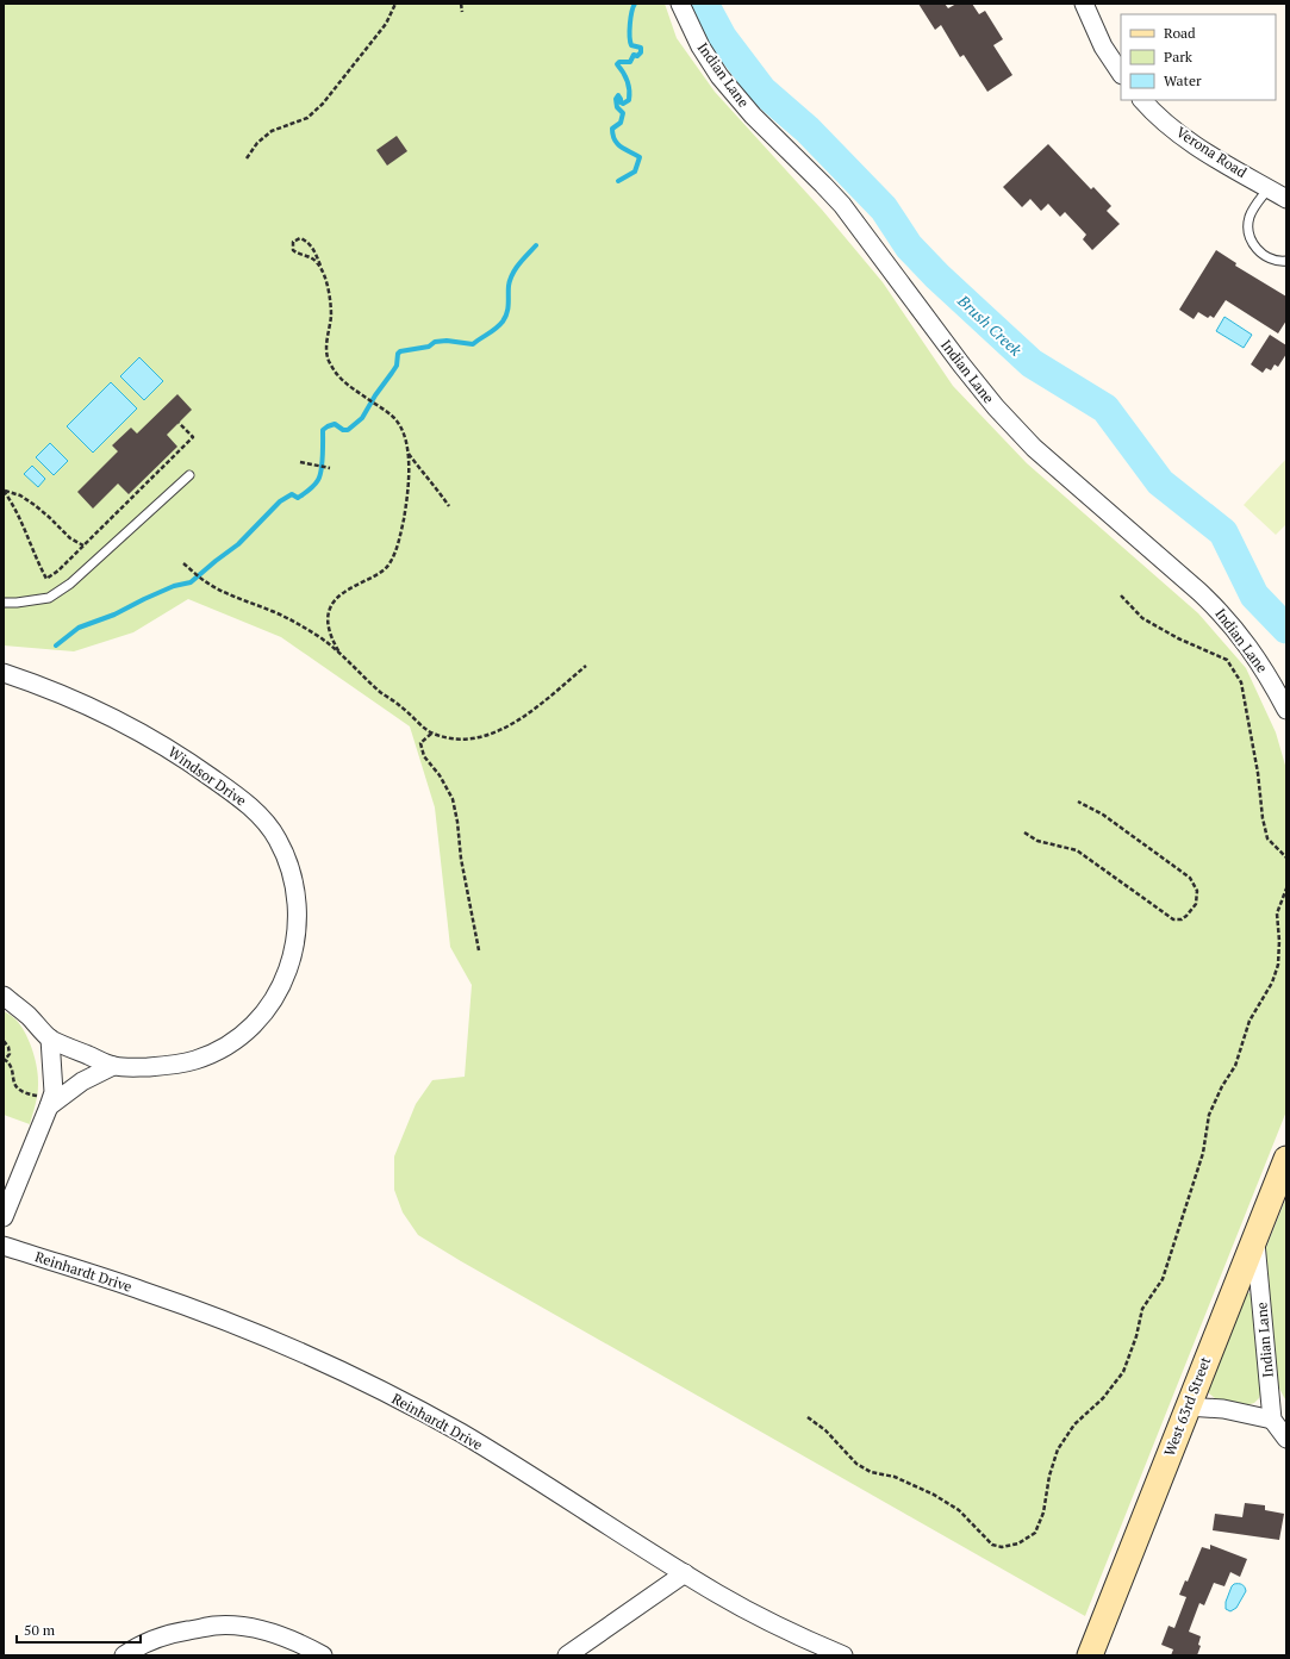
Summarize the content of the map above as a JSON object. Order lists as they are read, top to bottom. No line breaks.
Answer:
{"streets":{"main road":["West 63rd Street"],"street":["Indian Lane","Verona Road","Windsor Drive","Reinhardt Drive"]},"crossings":[["Indian Lane","West 63rd Street"]],"water":["Brush Creek"],"legend":["Road","Park","Water"],"scale_bar":"50 m"}
